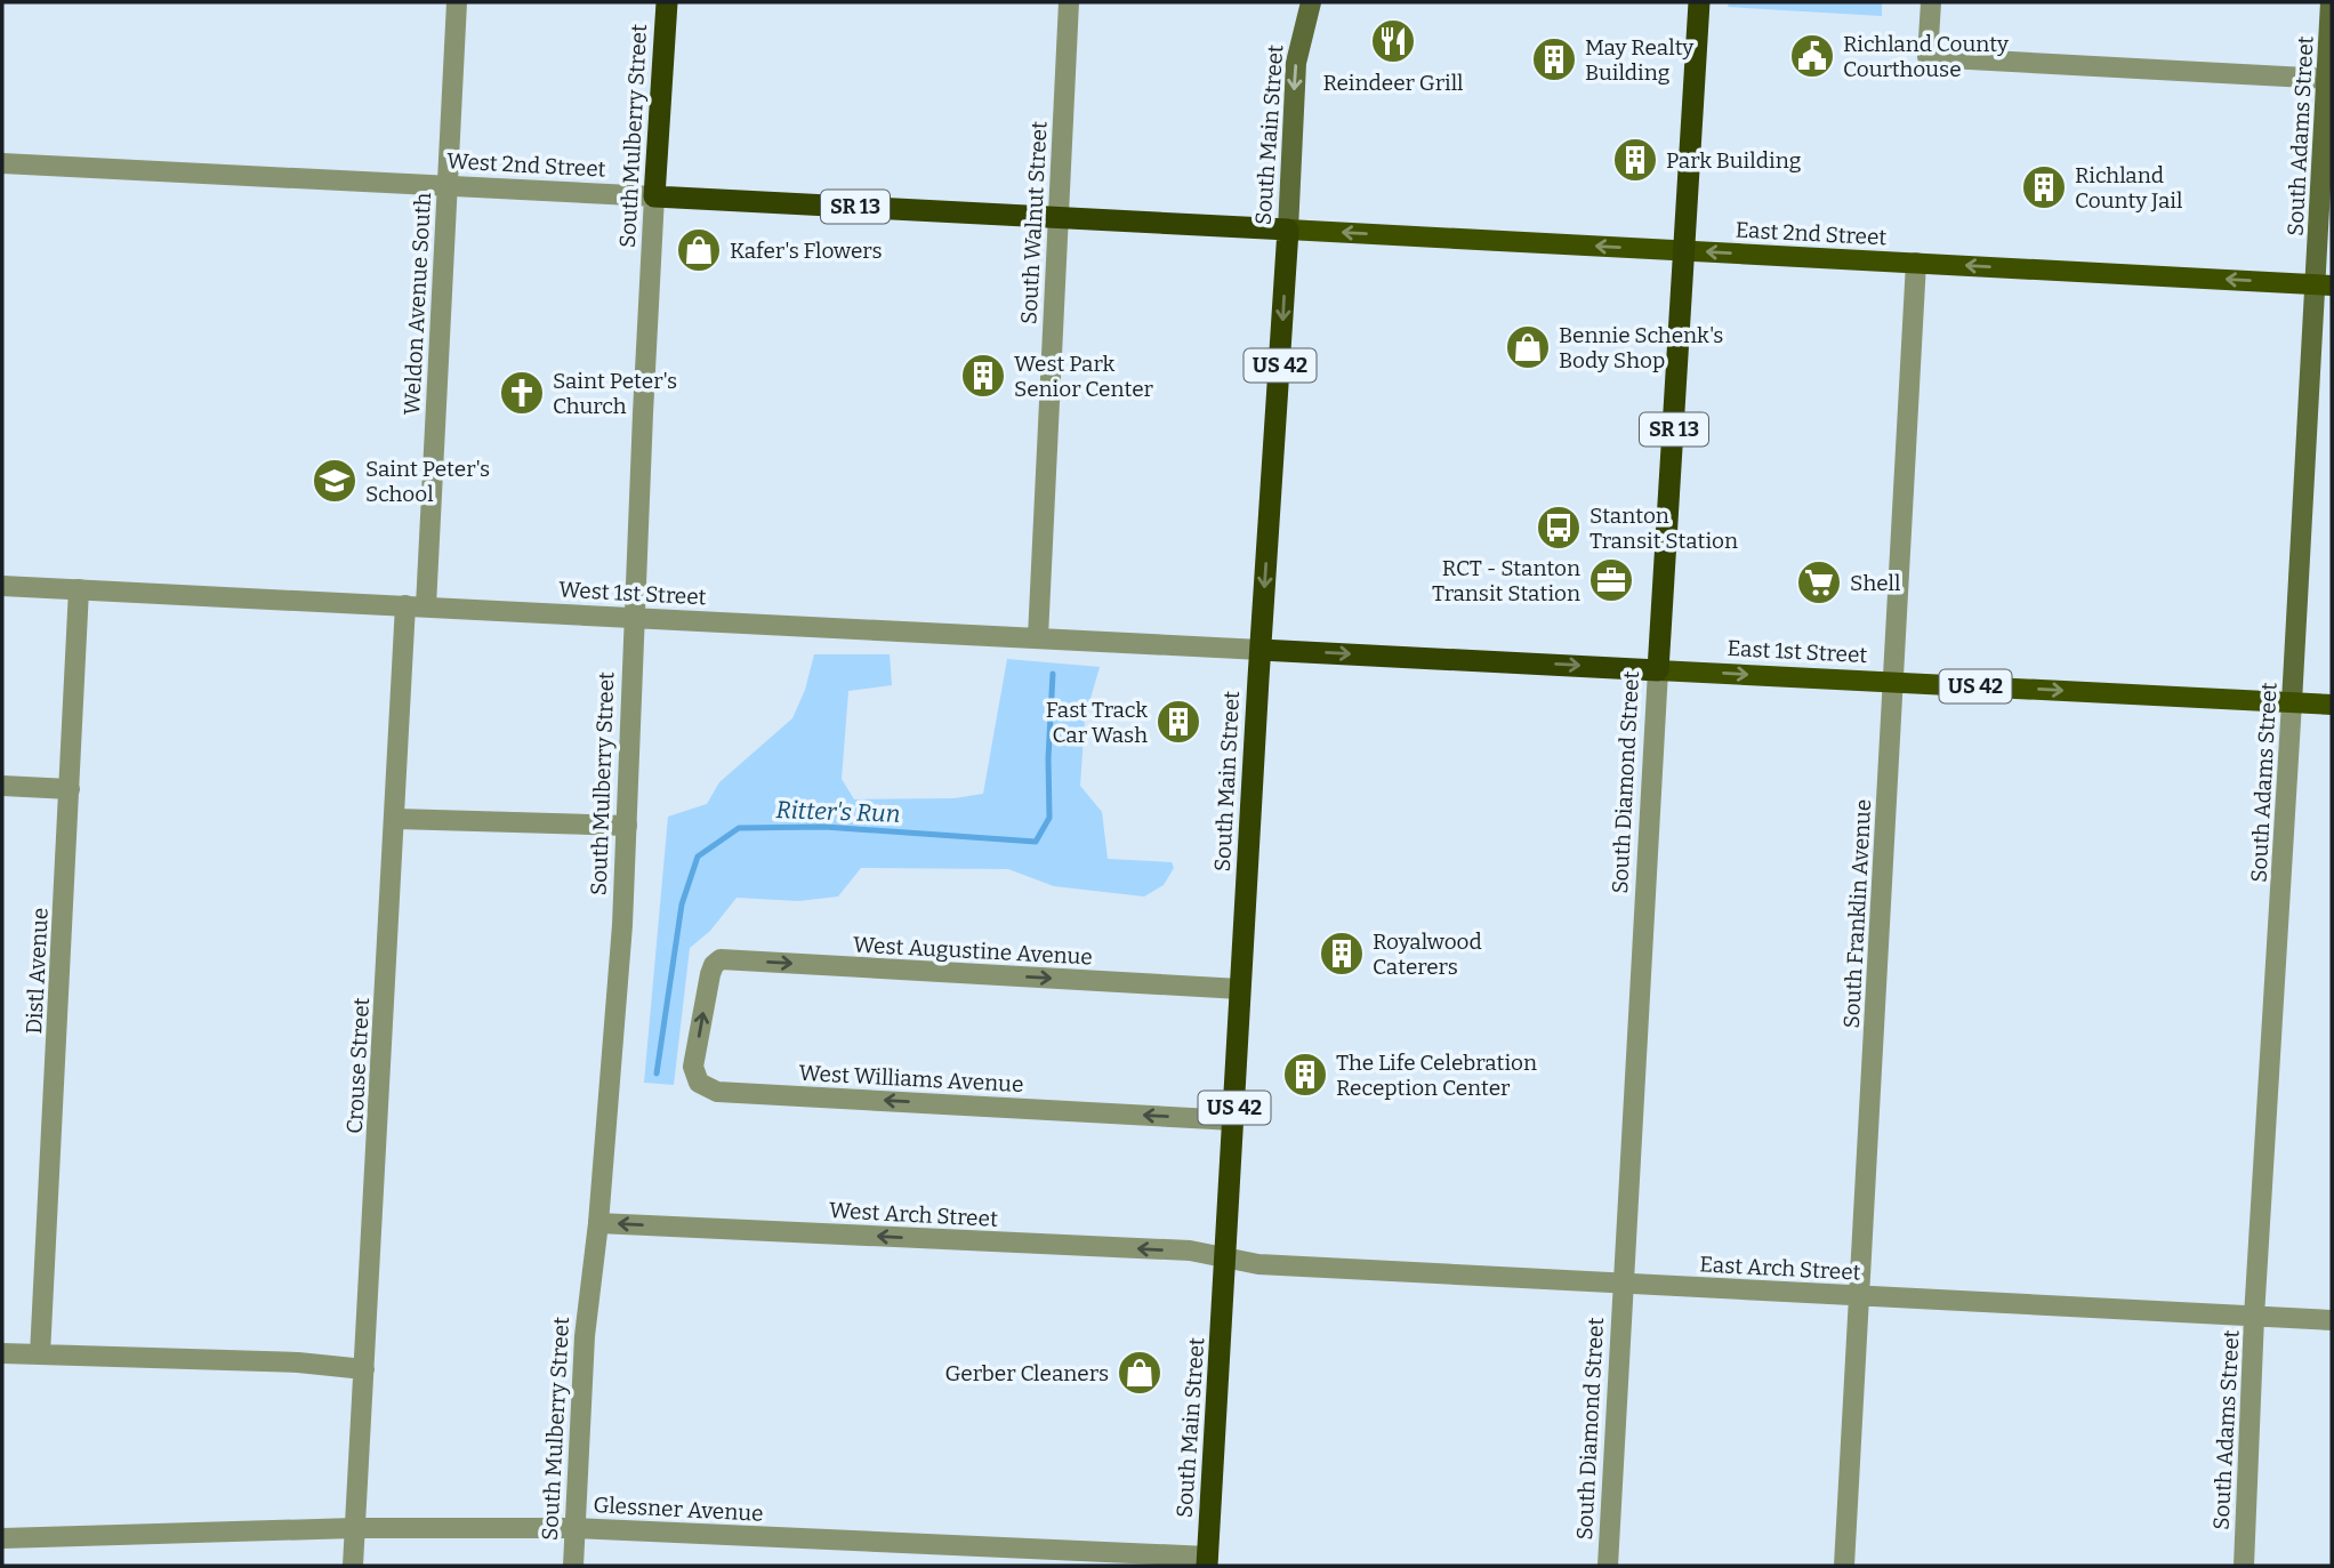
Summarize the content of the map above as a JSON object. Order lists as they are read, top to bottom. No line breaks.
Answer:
{"streets":{"highway":["South Main Street","South Mulberry Street","West 2nd Street","SR 13","US 42","East 1st Street","South Diamond Street"],"main road":["South Adams Street","East 2nd Street"],"street":["South Walnut Street","Weldon Avenue South","West 1st Street","South Franklin Avenue","West Augustine Avenue","Distl Avenue","Crouse Street","West Williams Avenue","West Arch Street","East Arch Street","Glessner Avenue"]},"crossings":[["South Main Street","West 2nd Street"],["South Main Street","East 2nd Street"],["South Main Street","West 1st Street"],["South Main Street","East 1st Street"],["South Main Street","West Augustine Avenue"],["South Main Street","West Williams Avenue"],["South Main Street","West Arch Street"],["South Main Street","East Arch Street"],["South Main Street","Glessner Avenue"],["South Mulberry Street","West 2nd Street"],["South Mulberry Street","West 1st Street"],["South Mulberry Street","West Arch Street"],["South Mulberry Street","Glessner Avenue"],["South Adams Street","East 2nd Street"],["South Adams Street","East 1st Street"],["South Adams Street","East Arch Street"],["West 2nd Street","South Walnut Street"],["West 2nd Street","East 2nd Street"],["West 2nd Street","Weldon Avenue South"],["South Walnut Street","West 1st Street"],["East 2nd Street","South Diamond Street"],["East 2nd Street","South Franklin Avenue"],["Weldon Avenue South","West 1st Street"],["Weldon Avenue South","Crouse Street"],["West 1st Street","East 1st Street"],["West 1st Street","Distl Avenue"],["West 1st Street","Crouse Street"],["East 1st Street","South Diamond Street"],["East 1st Street","South Franklin Avenue"],["South Diamond Street","East Arch Street"],["South Franklin Avenue","East Arch Street"],["West Augustine Avenue","West Williams Avenue"],["Crouse Street","Glessner Avenue"],["West Arch Street","East Arch Street"]],"one_way":["South Main Street","East 2nd Street","East 1st Street","West Augustine Avenue","West Williams Avenue","West Arch Street"],"water":["Ritter's Run"],"places":{"restaurant":["Reindeer Grill"],"public building":["Richland County Courthouse"],"building":["May Realty Building","Park Building","Richland County Jail","West Park Senior Center","Fast Track Car Wash","Royalwood Caterers","The Life Celebration Reception Center"],"shop":["Kafer's Flowers","Bennie Schenk's Body Shop","Gerber Cleaners"],"church":["Saint Peter's Church"],"school or university":["Saint Peter's School"],"bus stop":["Stanton Transit Station"],"office":["RCT - Stanton Transit Station"],"supermarket":["Shell"]}}
